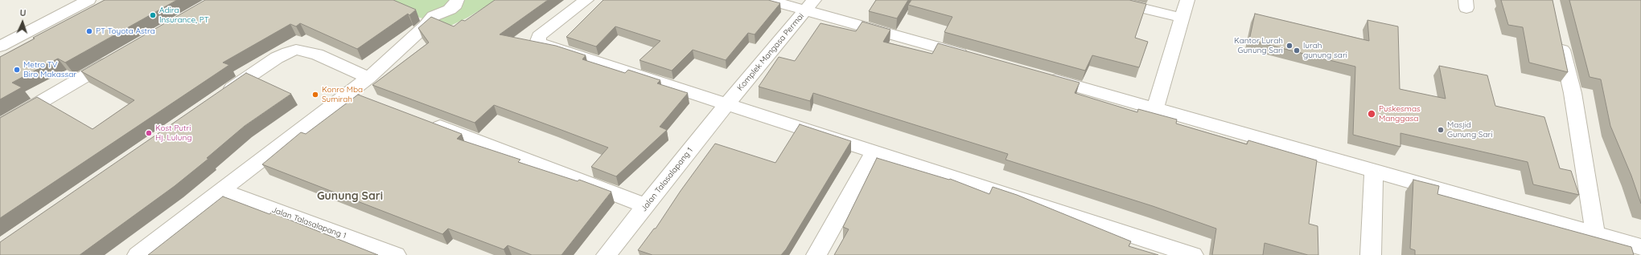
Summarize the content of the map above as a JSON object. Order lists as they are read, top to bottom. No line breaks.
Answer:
{"streets":{"street":["Komplek Mangasa Permai","Jalan Talasalapang 1"]},"crossings":[["Komplek Mangasa Permai","Jalan Talasalapang 1"]],"districts":["Gunung Sari"],"places":["Adira Insurance, PT","PT Toyota Astra","Kantor Lurah Gunung Sari","lurah gunung sari","Metro TV Biro Makassar","Konro Mba Sumirah","Puskesmas Manggasa","Masjid Gunung Sari","Kost Putri Hj. Lulung"],"north":"top"}
